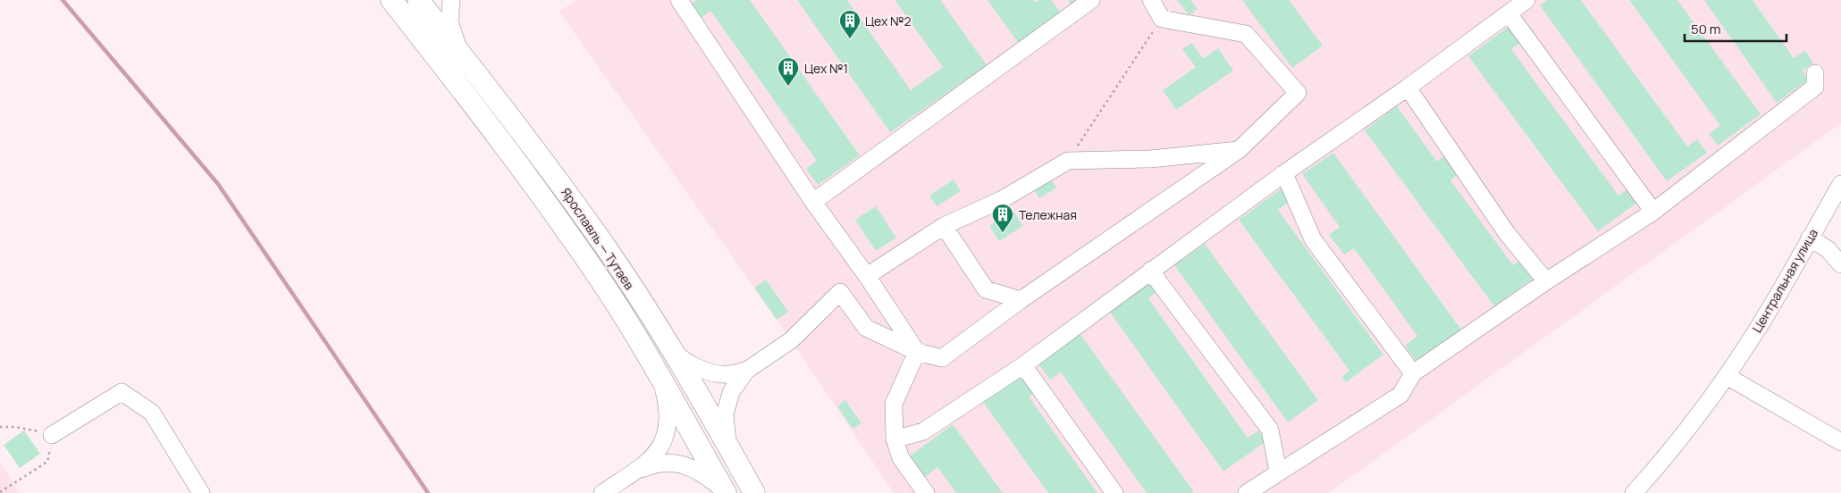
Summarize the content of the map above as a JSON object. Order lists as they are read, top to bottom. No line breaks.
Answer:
{"streets":{"main road":["Ярославль — Тутаев"],"street":["Центральная улица"]},"places":{"building":["Цех №2","Цех №1","Тележная"]},"scale_bar":"50 m"}
